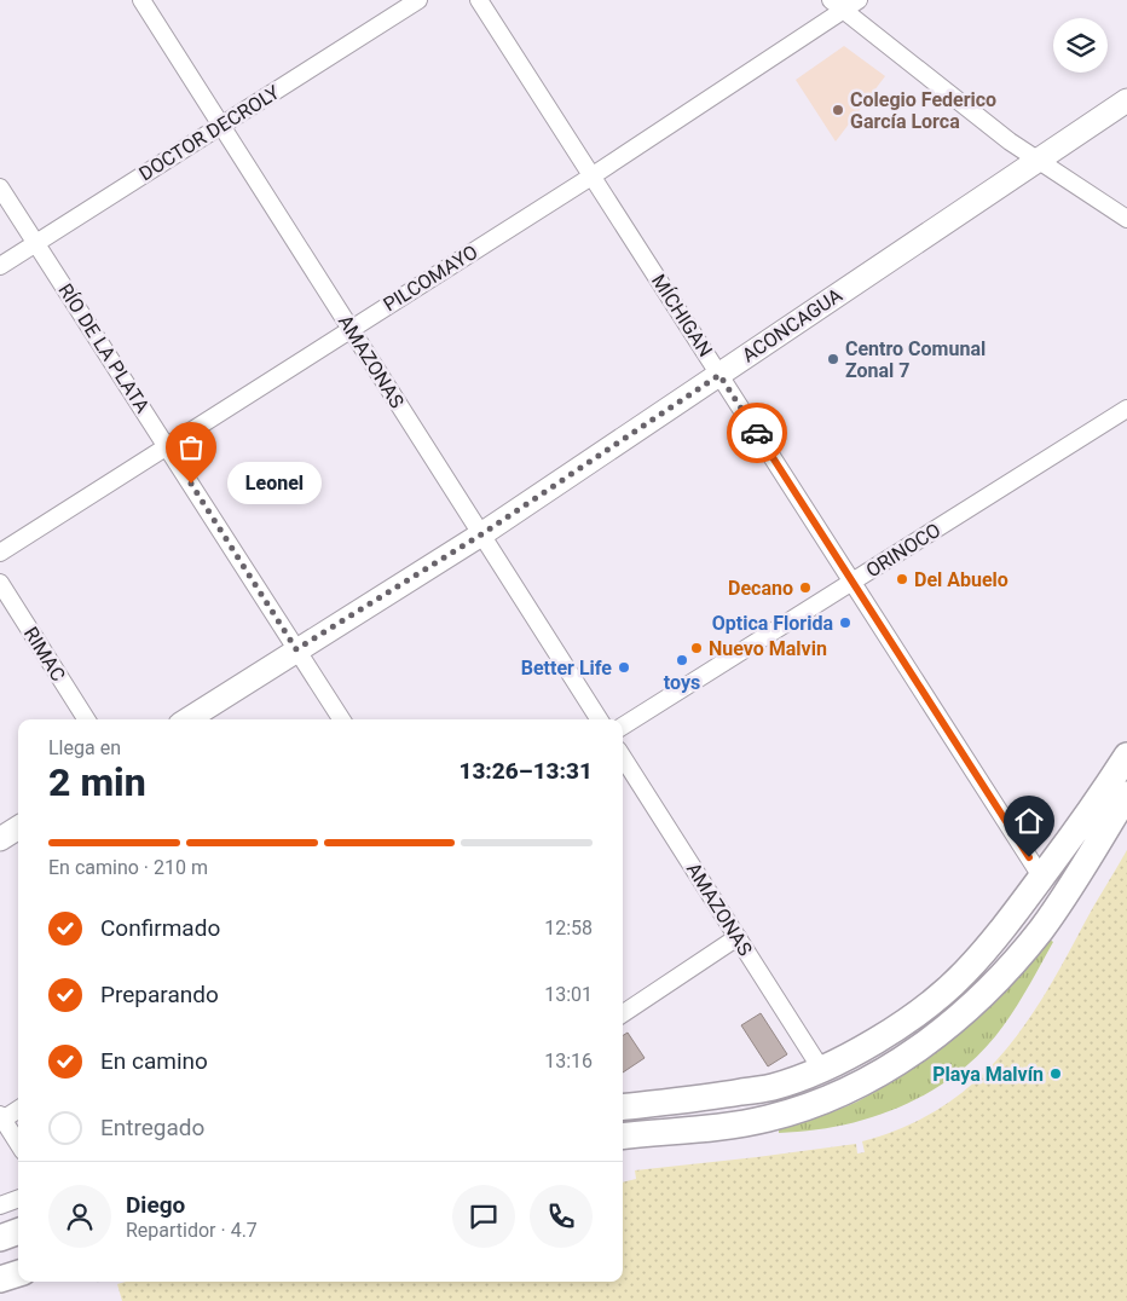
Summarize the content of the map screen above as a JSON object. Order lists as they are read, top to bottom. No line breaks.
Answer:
{"streets":{"street":["DOCTOR DECROLY","PILCOMAYO","MÍCHIGAN","ACONCAGUA","RÍO DE LA PLATA","AMAZONAS","ORINOCO","RIMAC"]},"crossings":[["DOCTOR DECROLY","RÍO DE LA PLATA"],["DOCTOR DECROLY","AMAZONAS"],["PILCOMAYO","MÍCHIGAN"],["PILCOMAYO","RÍO DE LA PLATA"],["PILCOMAYO","AMAZONAS"],["MÍCHIGAN","ACONCAGUA"],["MÍCHIGAN","ORINOCO"],["ACONCAGUA","RÍO DE LA PLATA"],["ACONCAGUA","AMAZONAS"]],"places":["Colegio Federico García Lorca","Centro Comunal Zonal 7","Leonel","Del Abuelo","Decano","Optica Florida","Nuevo Malvin","toys","Better Life","Playa Malvín"],"page":{"bubble":"Leonel","heading":["2 min","Llega en","13:26–13:31"],"panel":["Diego","Repartidor · 4.7"],"bar":"En camino · 210 m","list":[["Confirmado","12:58"],["Preparando","13:01"],["En camino","13:16"],"Entregado"]}}
